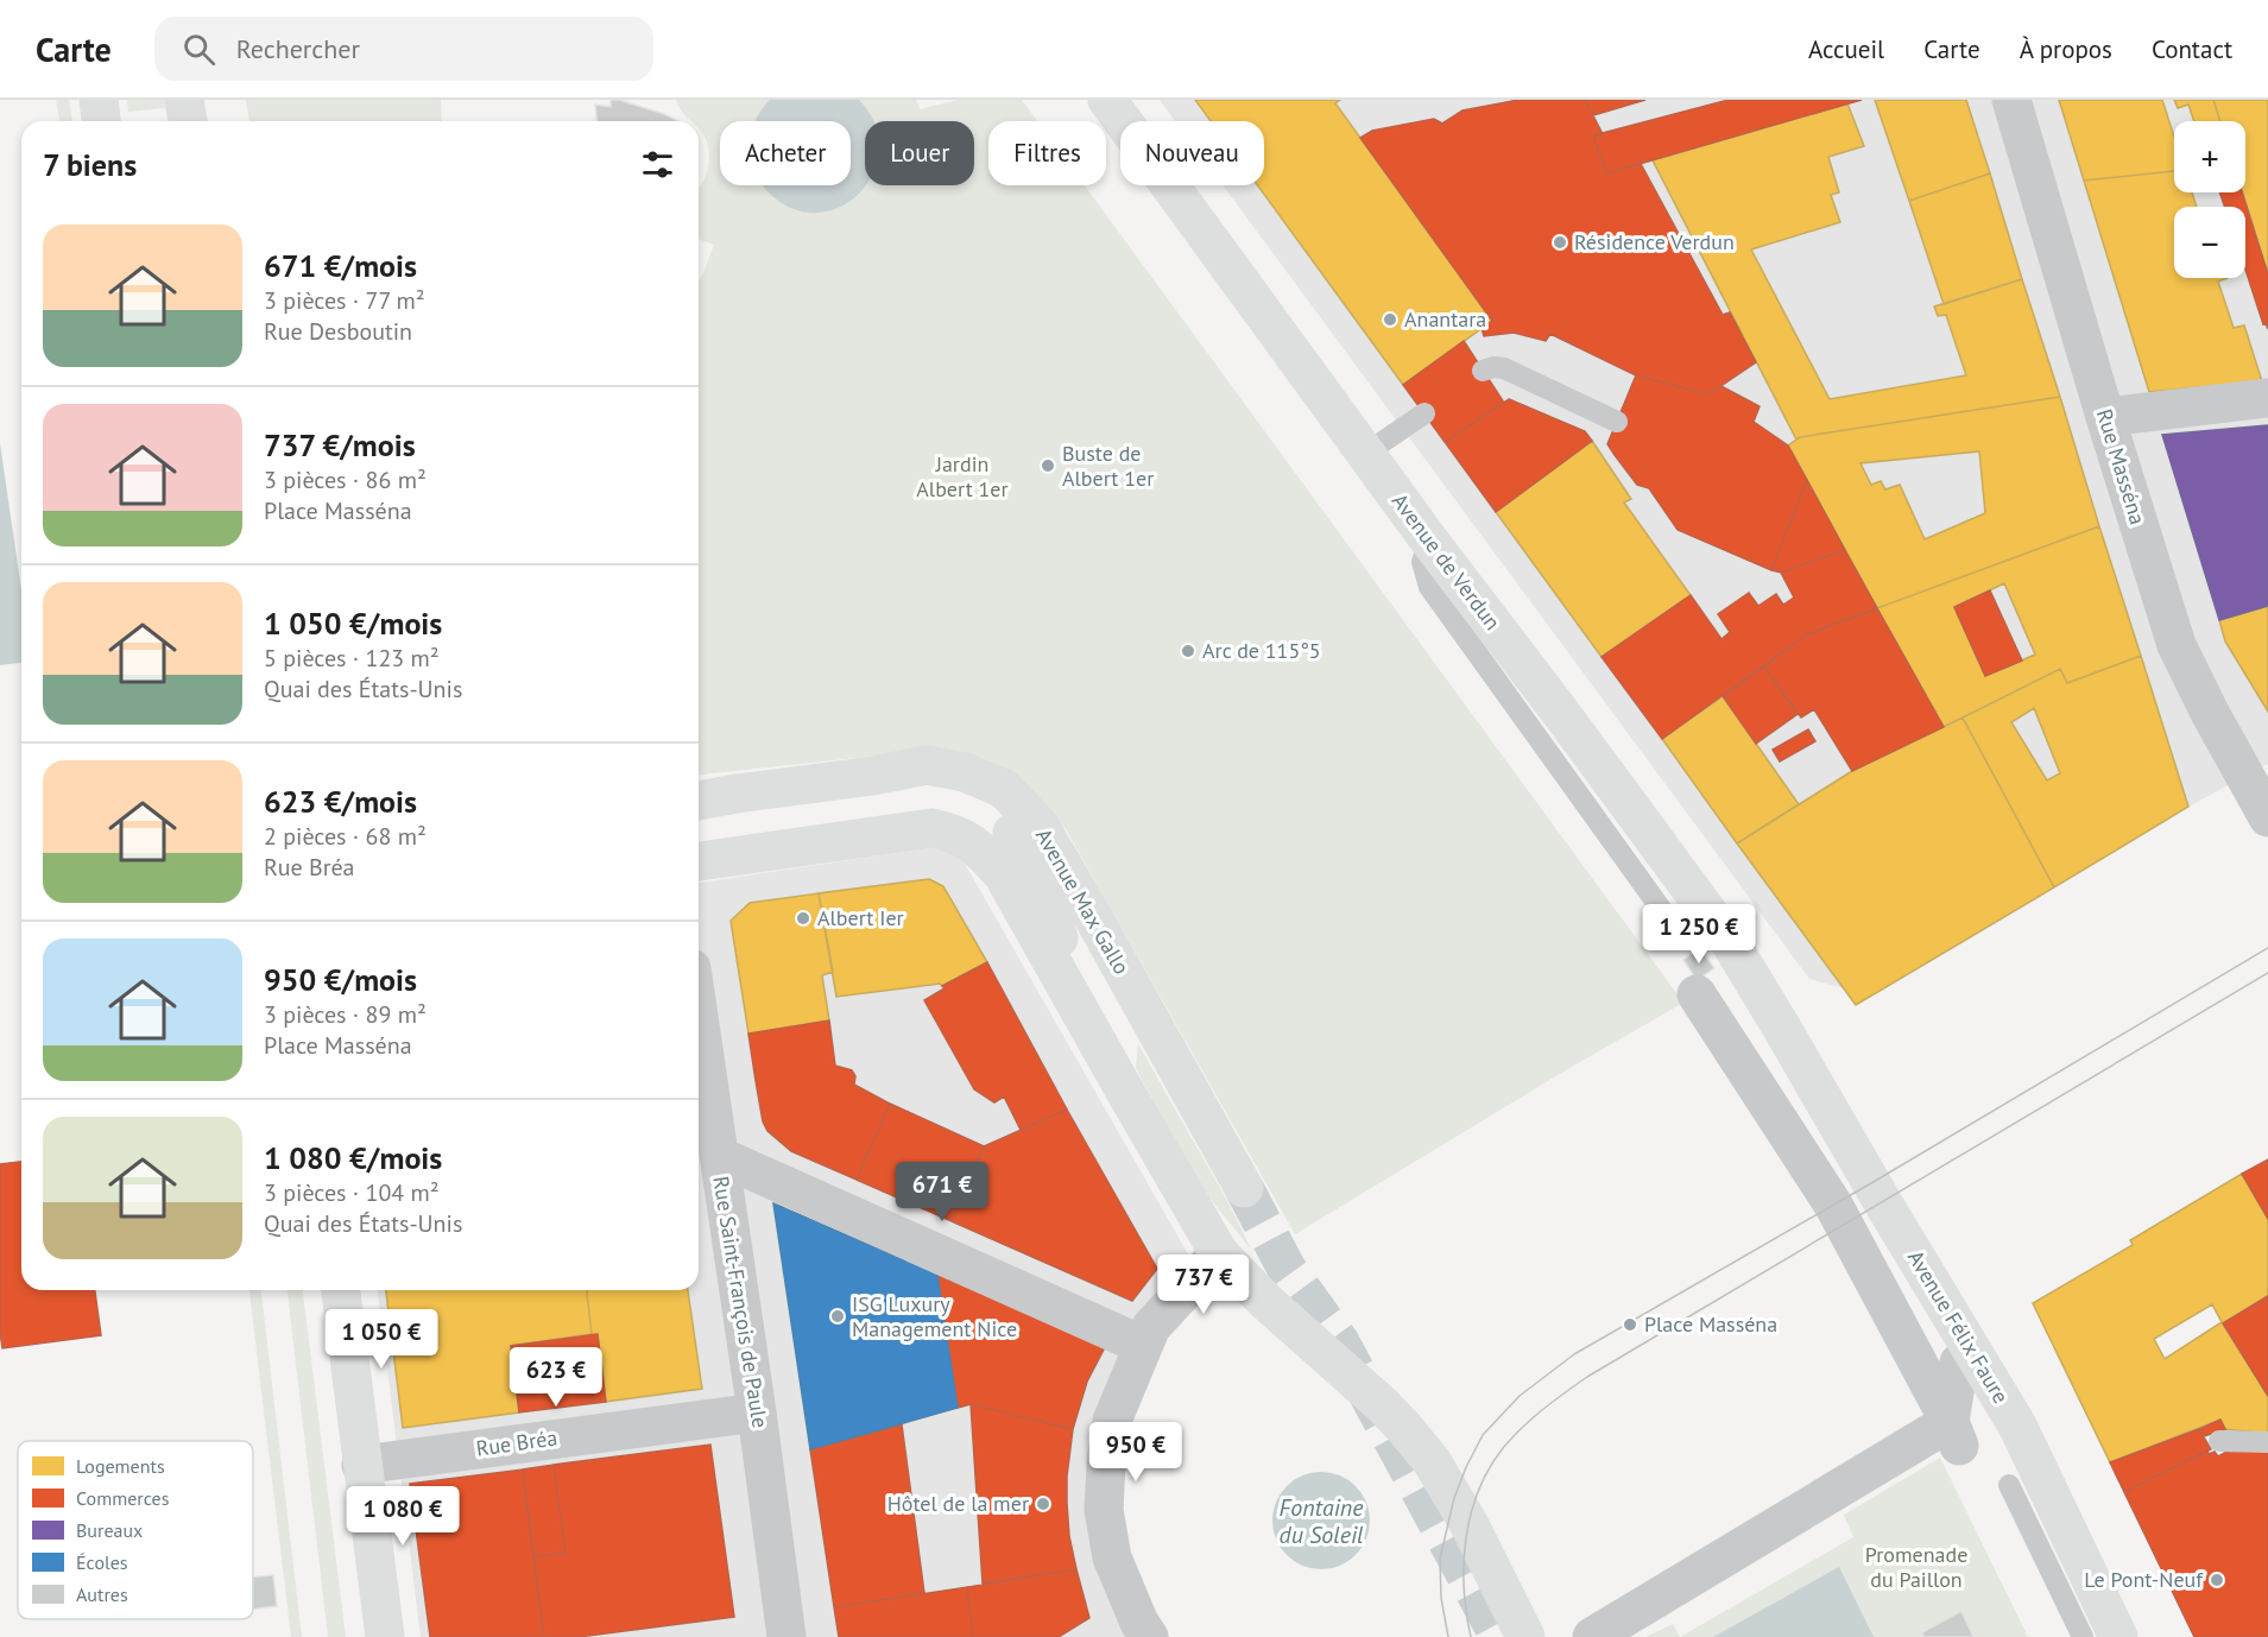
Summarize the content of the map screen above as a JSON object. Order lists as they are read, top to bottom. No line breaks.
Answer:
{"streets":{"main road":["Avenue de Verdun","Avenue Max Gallo","Avenue Félix Faure"],"street":["Rue Masséna","Rue Saint-François de Paule","Rue Bréa"]},"crossings":[["Avenue de Verdun","Avenue Félix Faure"],["Rue Saint-François de Paule","Rue Bréa"]],"water":["Fontaine du Soleil"],"parks":["Jardin Albert 1er","Promenade du Paillon"],"places":["Résidence Verdun","Anantara","Buste de Albert 1er","Arc de 115°5","Albert Ier","ISG Luxury Management Nice","Place Masséna","Hôtel de la mer","Le Pont-Neuf"],"legend":["Logements","Commerces","Bureaux","Écoles","Autres"],"page":{"header":"Carte","search":"Rechercher","nav":["Accueil","Carte","À propos","Contact"],"map_buttons":["+","−"],"chip":["Acheter","Louer","Filtres","Nouveau"],"heading":"7 biens","list":[{"name":"671 €/mois","note":"3 pièces · 77 m² · Rue Desboutin"},{"name":"737 €/mois","note":"3 pièces · 86 m² · Place Masséna"},{"name":"1 050 €/mois","note":"5 pièces · 123 m² · Quai des États-Unis"},{"name":"623 €/mois","note":"2 pièces · 68 m² · Rue Bréa"},{"name":"950 €/mois","note":"3 pièces · 89 m² · Place Masséna"},{"name":"1 080 €/mois","note":"3 pièces · 104 m² · Quai des États-Unis"}],"price":["1 250 €","671 €","737 €","1 050 €","623 €","950 €","1 080 €"]}}
